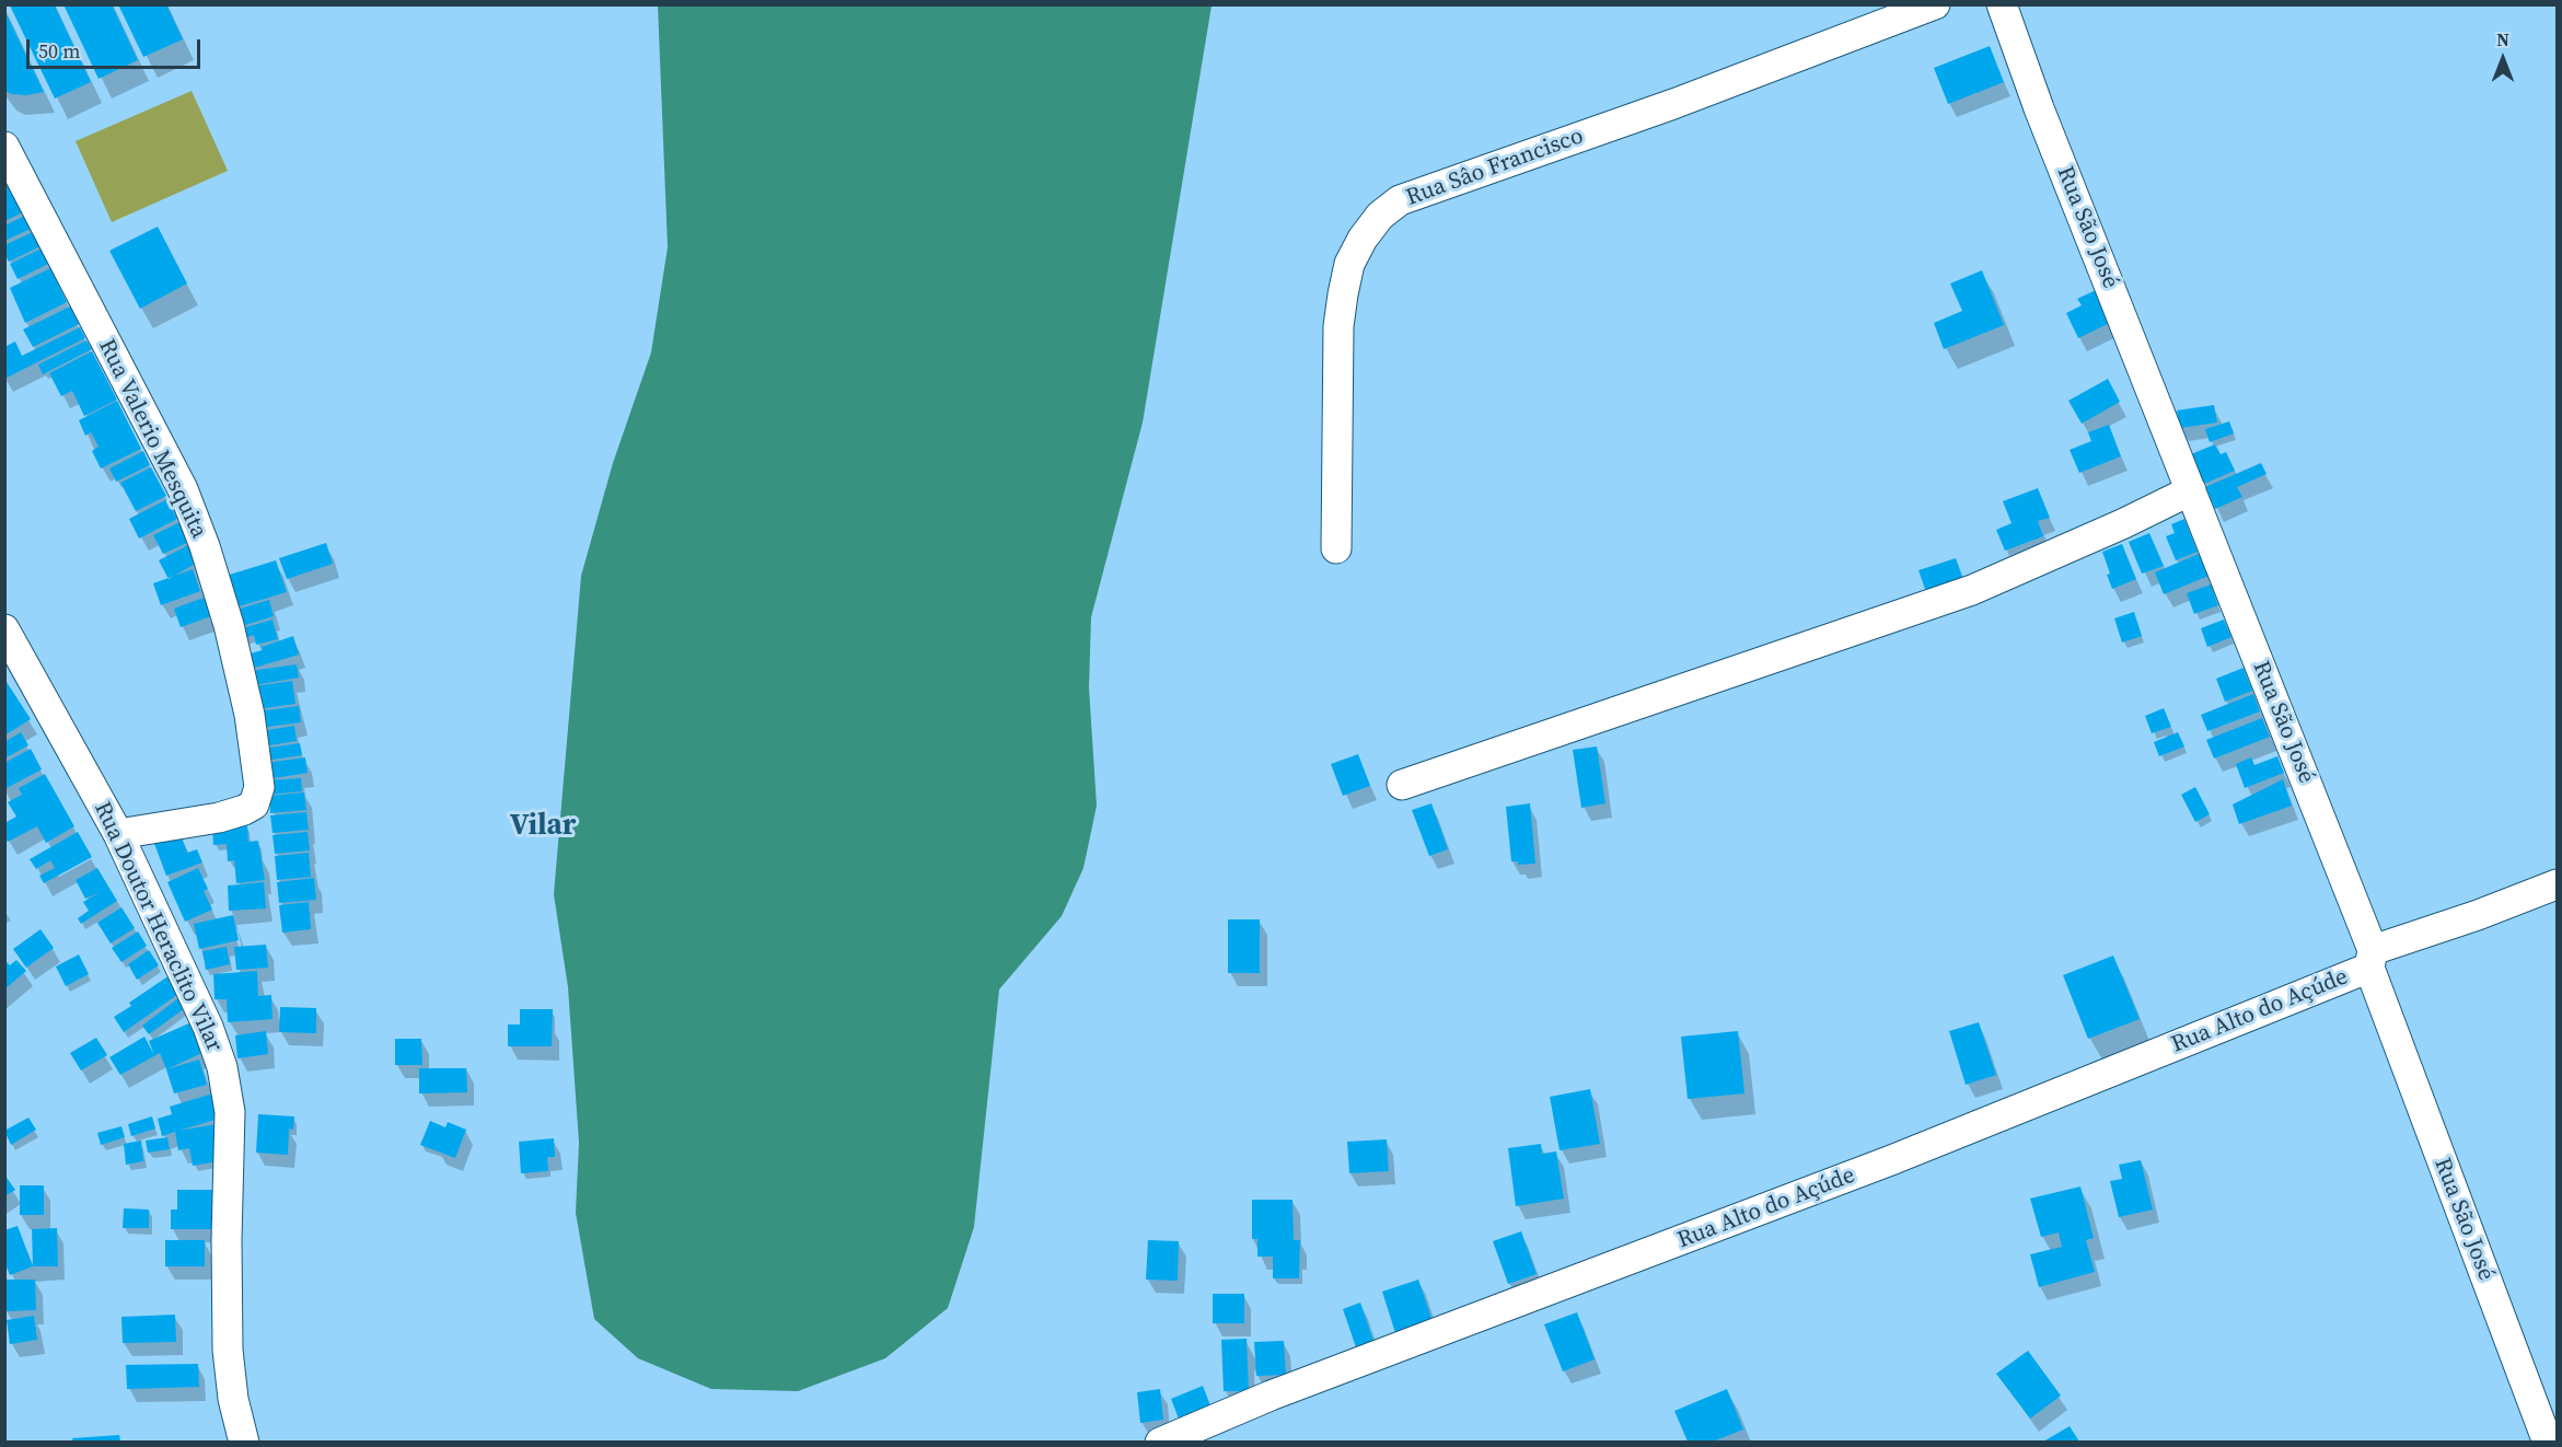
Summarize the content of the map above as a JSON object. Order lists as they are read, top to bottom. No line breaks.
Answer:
{"streets":{"street":["Rua Sâo Francisco","Rua São José","Rua Valerio Mesquita","Rua Doutor Heraclito Vilar","Rua Alto do Açúde"]},"crossings":[["Rua São José","Rua Alto do Açúde"],["Rua Valerio Mesquita","Rua Doutor Heraclito Vilar"]],"districts":["Vilar"],"scale_bar":"50 m","north":"top"}
